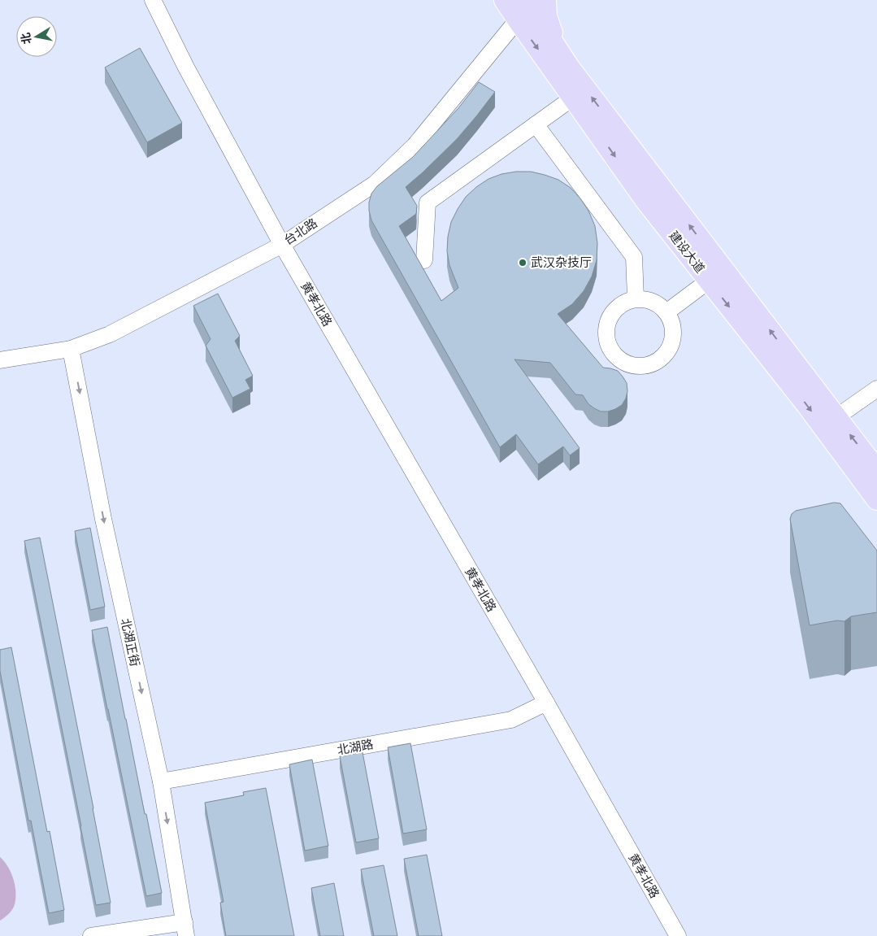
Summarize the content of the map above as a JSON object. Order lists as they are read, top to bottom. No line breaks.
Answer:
{"streets":{"main road":["建设大道"],"street":["台北路","黄孝北路","北湖正街","北湖路"]},"crossings":[["台北路","建设大道"],["台北路","黄孝北路"],["台北路","北湖正街"],["黄孝北路","北湖路"],["北湖正街","北湖路"]],"one_way":["北湖正街"],"places":["武汉杂技厅"],"north":"left"}
